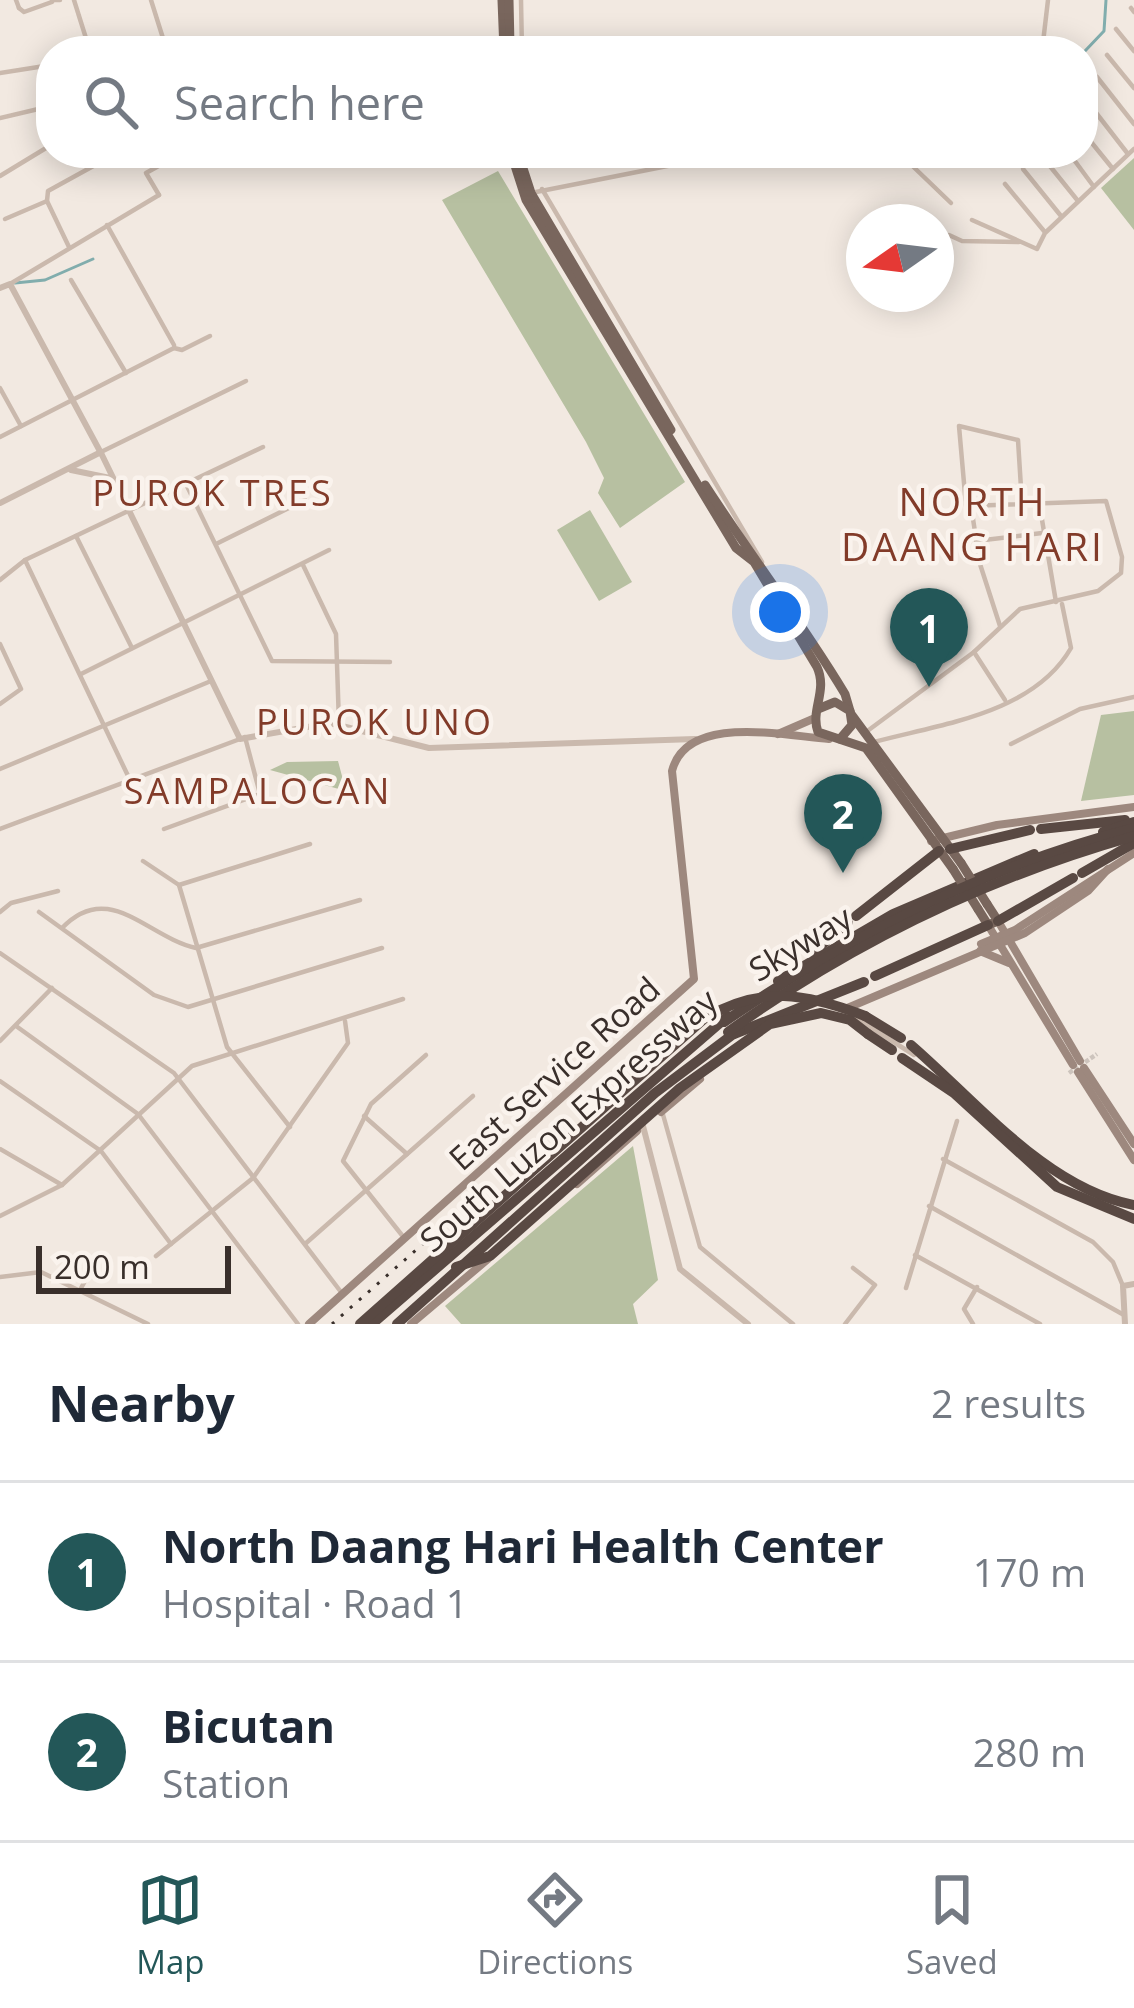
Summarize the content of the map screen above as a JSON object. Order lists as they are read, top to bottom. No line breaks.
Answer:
{"streets":{"highway":["Skyway","South Luzon Expressway"],"main road":["East Service Road"]},"crossings":[["Skyway","South Luzon Expressway"]],"districts":["PUROK TRES","NORTH DAANG HARI","PUROK UNO","SAMPALOCAN"],"scale_bar":"200 m","north":"left","page":{"search":"Search here","pins":["1","2"],"scale":"200 m","heading":["Nearby","2 results"],"list":[{"mark":"1","name":"North Daang Hari Health Center","note":"Hospital · Road 1","value":"170 m"},{"mark":"2","name":"Bicutan","note":"Station","value":"280 m"}],"nav":["Map","Directions","Saved"]}}
